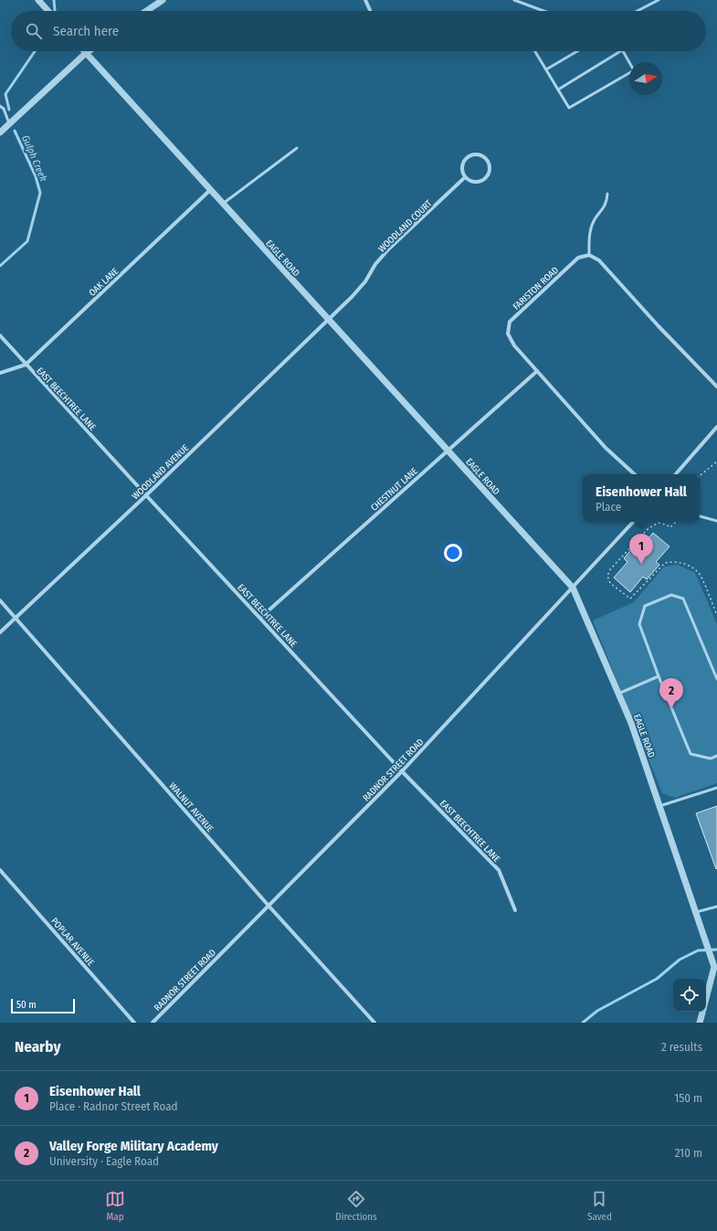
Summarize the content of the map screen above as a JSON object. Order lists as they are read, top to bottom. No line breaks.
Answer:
{"streets":{"street":["WOODLAND COURT","EAGLE ROAD","OAK LANE","FARISTON ROAD","EAST BEECHTREE LANE","WOODLAND AVENUE","CHESTNUT LANE","RADNOR STREET ROAD","WALNUT AVENUE","POPLAR AVENUE"]},"crossings":[["WOODLAND COURT","EAGLE ROAD"],["WOODLAND COURT","WOODLAND AVENUE"],["EAGLE ROAD","OAK LANE"],["EAGLE ROAD","WOODLAND AVENUE"],["EAGLE ROAD","CHESTNUT LANE"],["EAGLE ROAD","RADNOR STREET ROAD"],["OAK LANE","EAST BEECHTREE LANE"],["FARISTON ROAD","CHESTNUT LANE"],["EAST BEECHTREE LANE","WOODLAND AVENUE"],["EAST BEECHTREE LANE","CHESTNUT LANE"],["EAST BEECHTREE LANE","RADNOR STREET ROAD"],["WOODLAND AVENUE","WALNUT AVENUE"],["RADNOR STREET ROAD","WALNUT AVENUE"]],"water":["Gulph Creek"],"scale_bar":"50 m","north":"right","page":{"search":"Search here","popup":["Eisenhower Hall","Place"],"pins":["1","2"],"scale":"50 m","heading":["Nearby","2 results"],"list":[{"mark":"1","name":"Eisenhower Hall","note":"Place · Radnor Street Road","value":"150 m"},{"mark":"2","name":"Valley Forge Military Academy","note":"University · Eagle Road","value":"210 m"}],"nav":["Map","Directions","Saved"]}}
